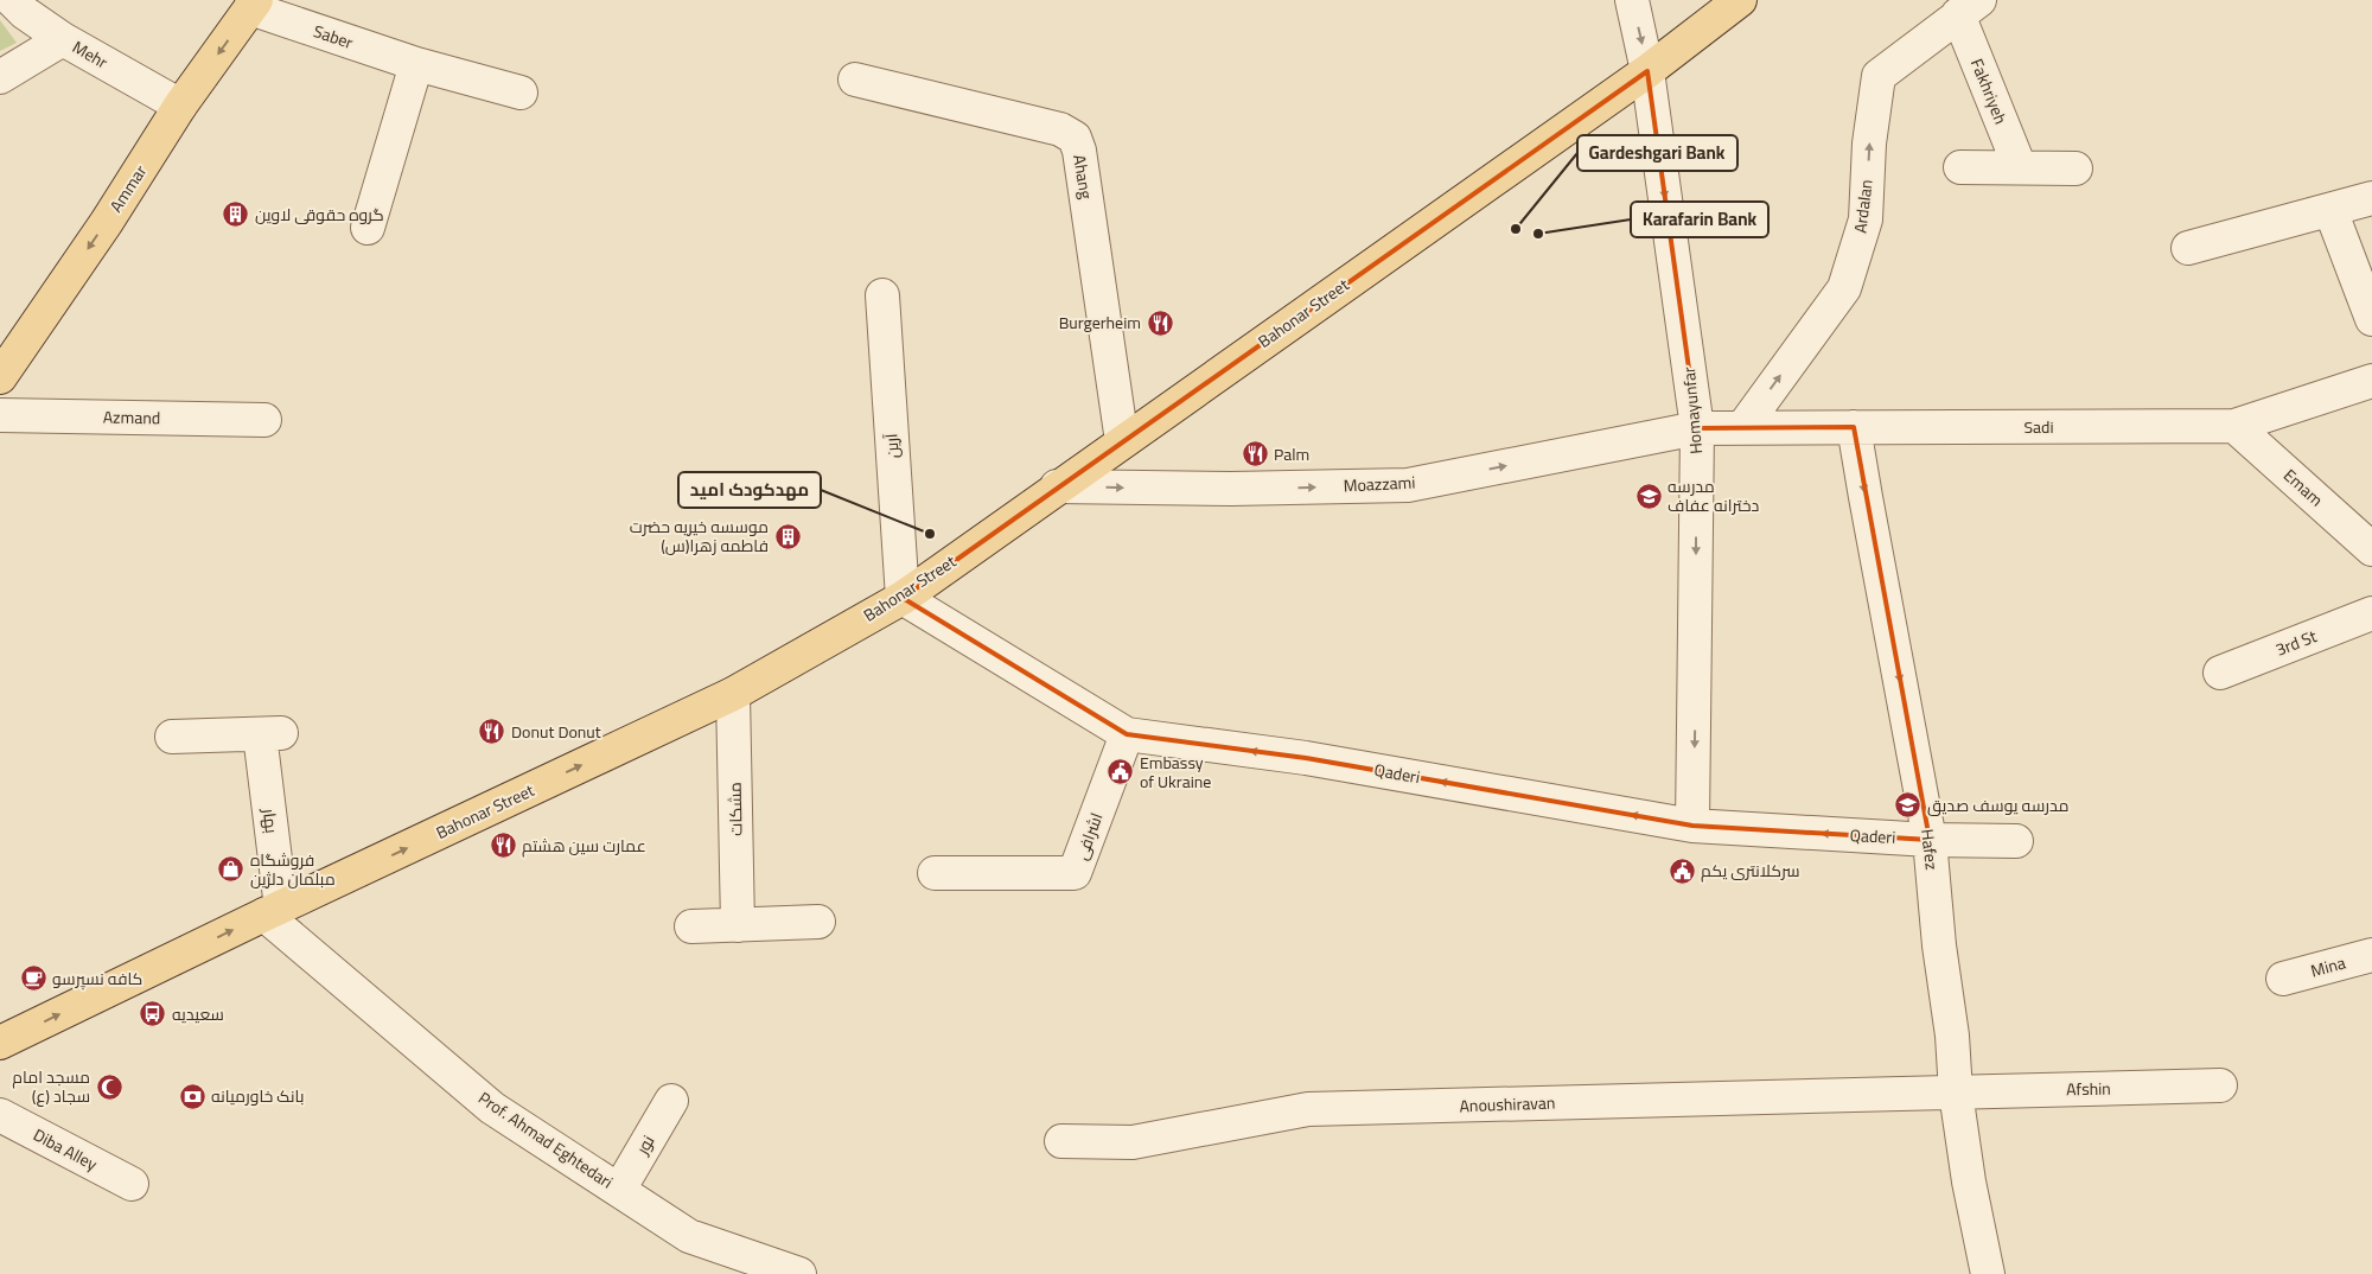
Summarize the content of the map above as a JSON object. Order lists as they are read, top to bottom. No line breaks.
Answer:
{"streets":{"main road":["Ammar","Bahonar Street"],"street":["Saber","Mehr","Fakhriyeh","Ahang","Ardalan","Homayunfar","Azmand","Sadi","آرین","Moazzami","Emam","3rd St","Qaderi","مشکات","بهار","اشرافی","Hafez","Mina","Afshin","Anoushiravan","Prof. Ahmad Eghtedari","نور","Diba Alley"]},"crossings":[["Saber","Ammar"],["Mehr","Ammar"],["Fakhriyeh","Ardalan"],["Ahang","Bahonar Street"],["Ardalan","Sadi"],["Bahonar Street","Homayunfar"],["Bahonar Street","آرین"],["Bahonar Street","Moazzami"],["Bahonar Street","Qaderi"],["Bahonar Street","مشکات"],["Bahonar Street","بهار"],["Bahonar Street","Prof. Ahmad Eghtedari"],["Homayunfar","Sadi"],["Homayunfar","Moazzami"],["Homayunfar","Qaderi"],["Sadi","Moazzami"],["Sadi","Emam"],["Sadi","Hafez"],["آرین","Qaderi"],["Qaderi","اشرافی"],["Qaderi","Hafez"],["بهار","Prof. Ahmad Eghtedari"],["Hafez","Afshin"],["Hafez","Anoushiravan"],["Afshin","Anoushiravan"],["Prof. Ahmad Eghtedari","نور"]],"one_way":["Ammar","Ardalan","Bahonar Street","Homayunfar","Moazzami","Qaderi","Hafez"],"places":{"building":["گروه حقوقی لاوین","موسسه خیریه حضرت فاطمه زهرا(س)"],"other":["Gardeshgari Bank","Karafarin Bank","مهدکودک امید"],"restaurant":["Burgerheim","Palm","Donut Donut","عمارت سین هشتم"],"school or university":["مدرسه دخترانه عفاف","مدرسه یوسف صدیق"],"public building":["Embassy of Ukraine","سرکلانتری یکم"],"shop":["فروشگاه مبلمان دلژین"],"cafe":["کافه نسپرسو"],"bus stop":["سعیدیه"],"mosque":["مسجد امام سجاد (ع)"],"bank":["بانک خاورمیانه"]}}
